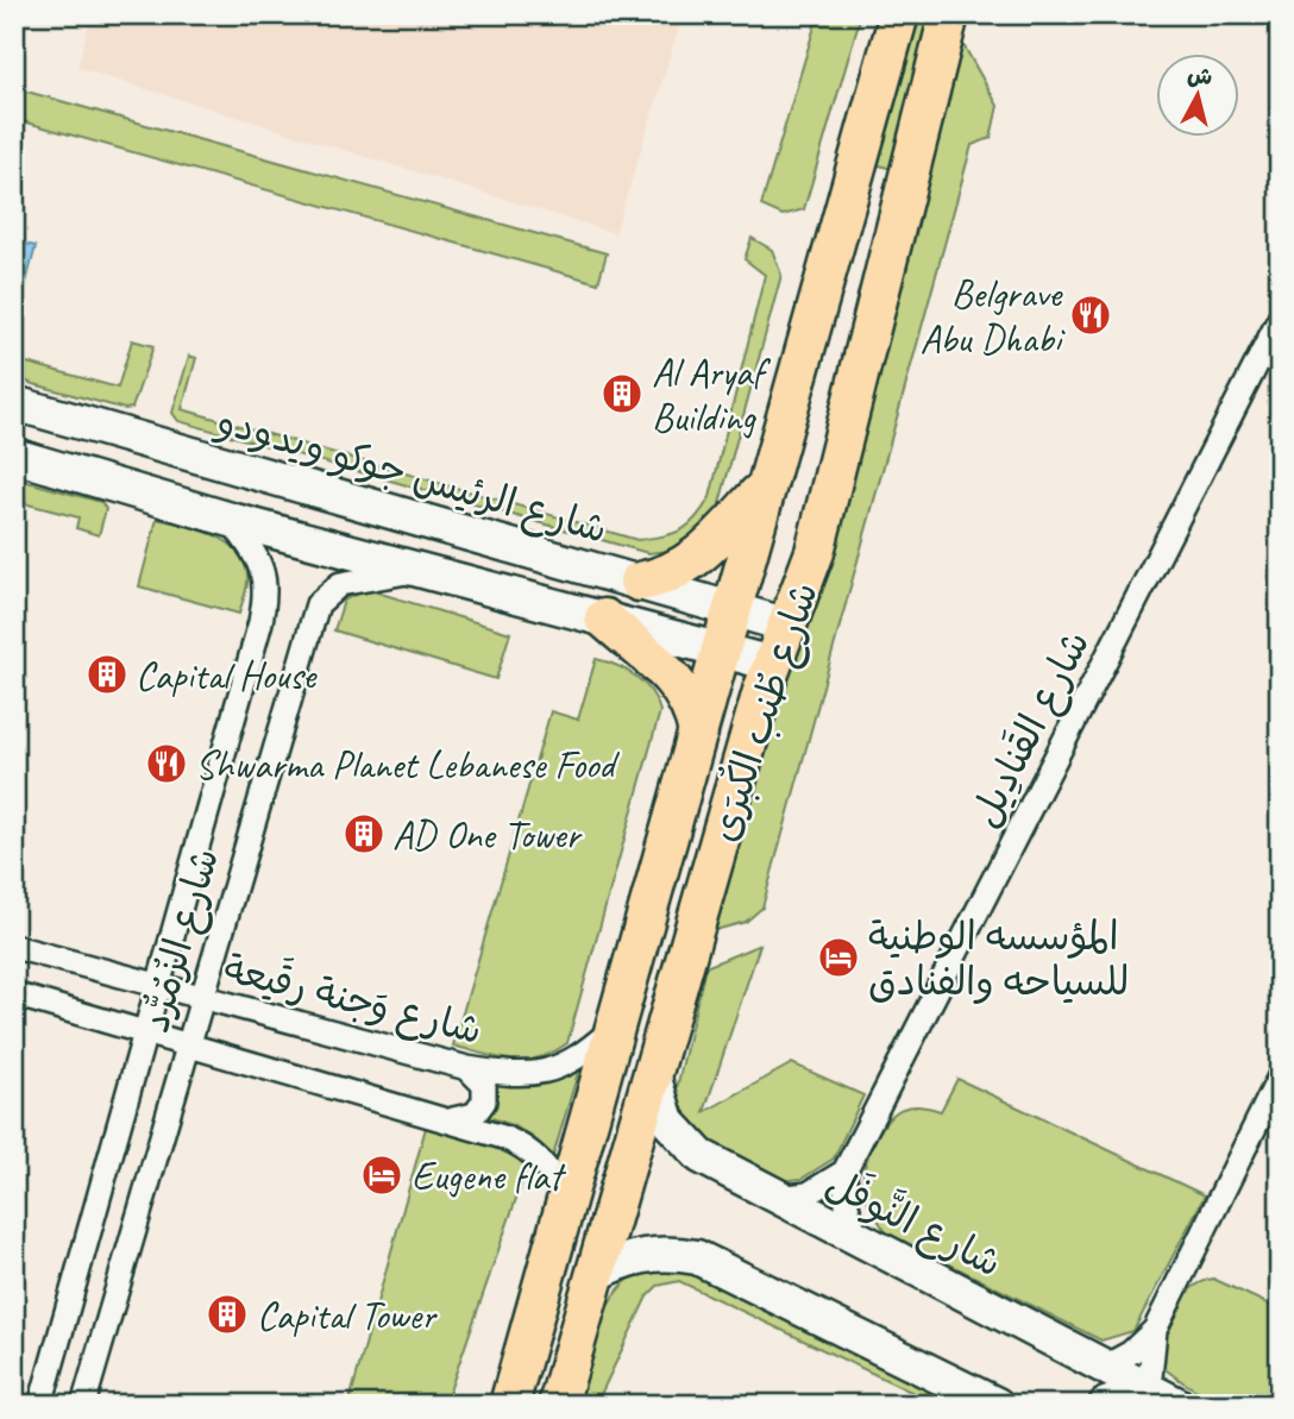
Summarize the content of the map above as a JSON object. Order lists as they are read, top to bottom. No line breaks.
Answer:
{"streets":{"main road":["شارع طُنب الكُبرَى"],"street":["شارع الرئيس جوكو ويدودو","شارع القَنادِيل","شارع الزُمُرُّد","شارع وَجنة رقَيعة","شارع النَّوفَل"]},"crossings":[["شارع الرئيس جوكو ويدودو","شارع طُنب الكُبرَى"],["شارع طُنب الكُبرَى","شارع وَجنة رقَيعة"],["شارع طُنب الكُبرَى","شارع النَّوفَل"],["شارع الزُمُرُّد","شارع وَجنة رقَيعة"]],"places":{"restaurant":["Belgrave Abu Dhabi","Shwarma Planet Lebanese Food"],"building":["Al Aryaf Building","Capital House","AD One Tower","Capital Tower"],"hotel":["المؤسسه الوطنية للسياحه والفنادق","Eugene flat"]},"north":"top"}
